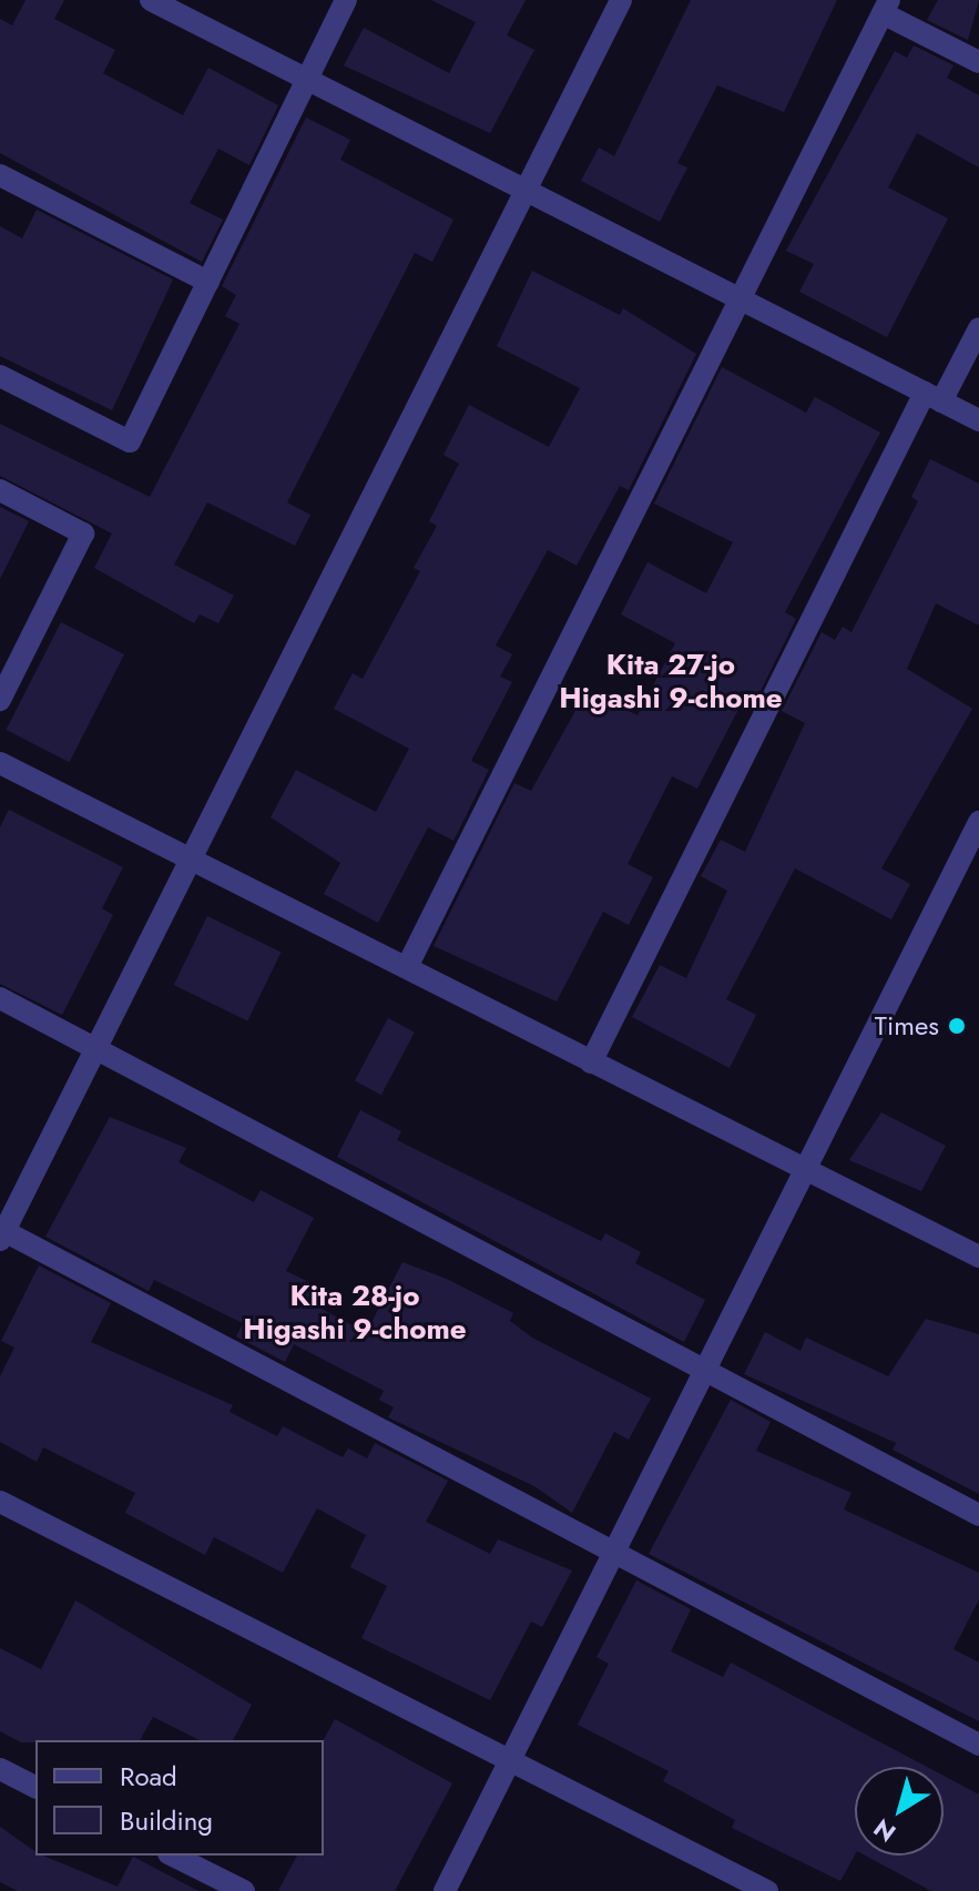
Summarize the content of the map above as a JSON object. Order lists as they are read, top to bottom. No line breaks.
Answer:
{"districts":["Kita 27-jo Higashi 9-chome","Kita 28-jo Higashi 9-chome"],"places":["Times"],"legend":["Road","Building"],"north":"bottom left"}
